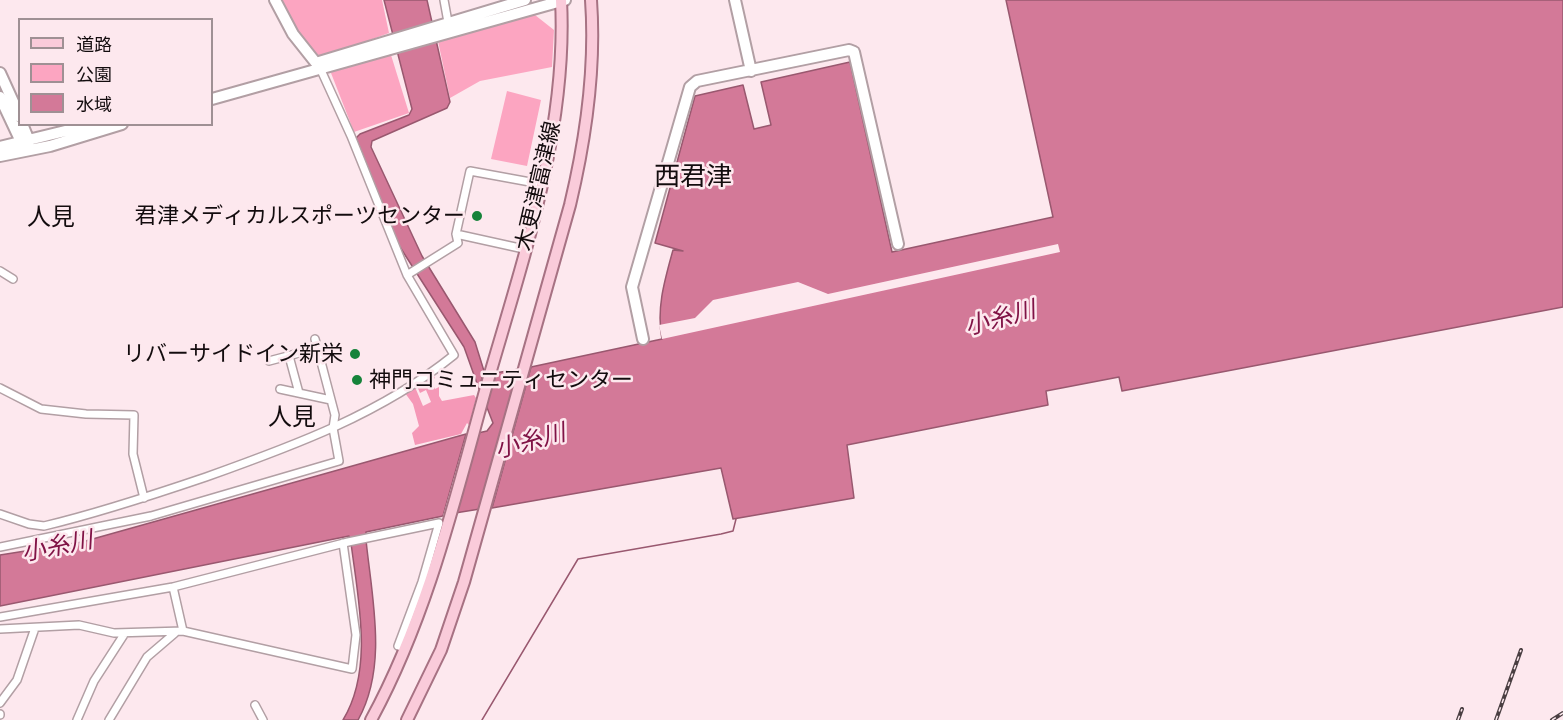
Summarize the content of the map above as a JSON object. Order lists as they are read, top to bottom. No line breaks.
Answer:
{"streets":{"main road":["木更津富津線"]},"districts":["西君津","人見","人見"],"water":["小糸川"],"places":["君津メディカルスポーツセンター","リバーサイドイン新栄","神門コミュニティセンター"],"legend":["道路","公園","水域"]}
